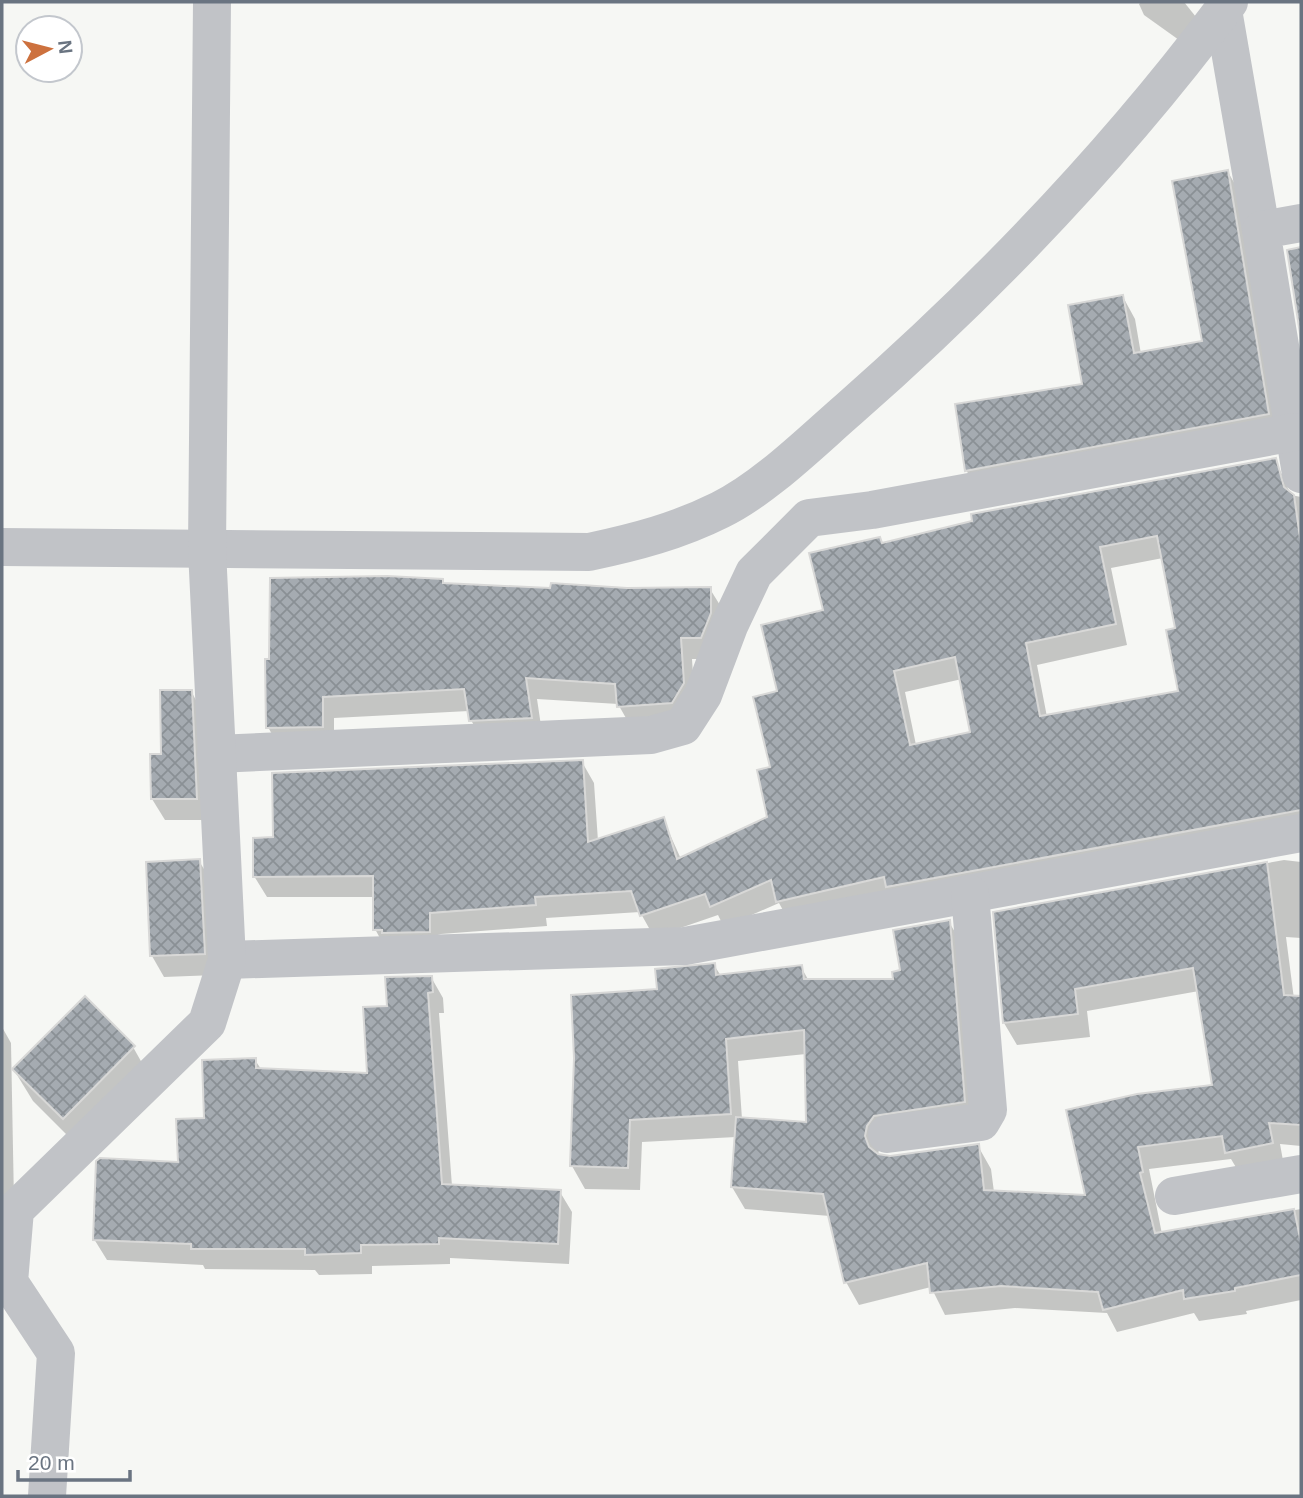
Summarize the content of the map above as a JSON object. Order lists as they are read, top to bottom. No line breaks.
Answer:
{"scale_bar":"20 m","north":"right"}
